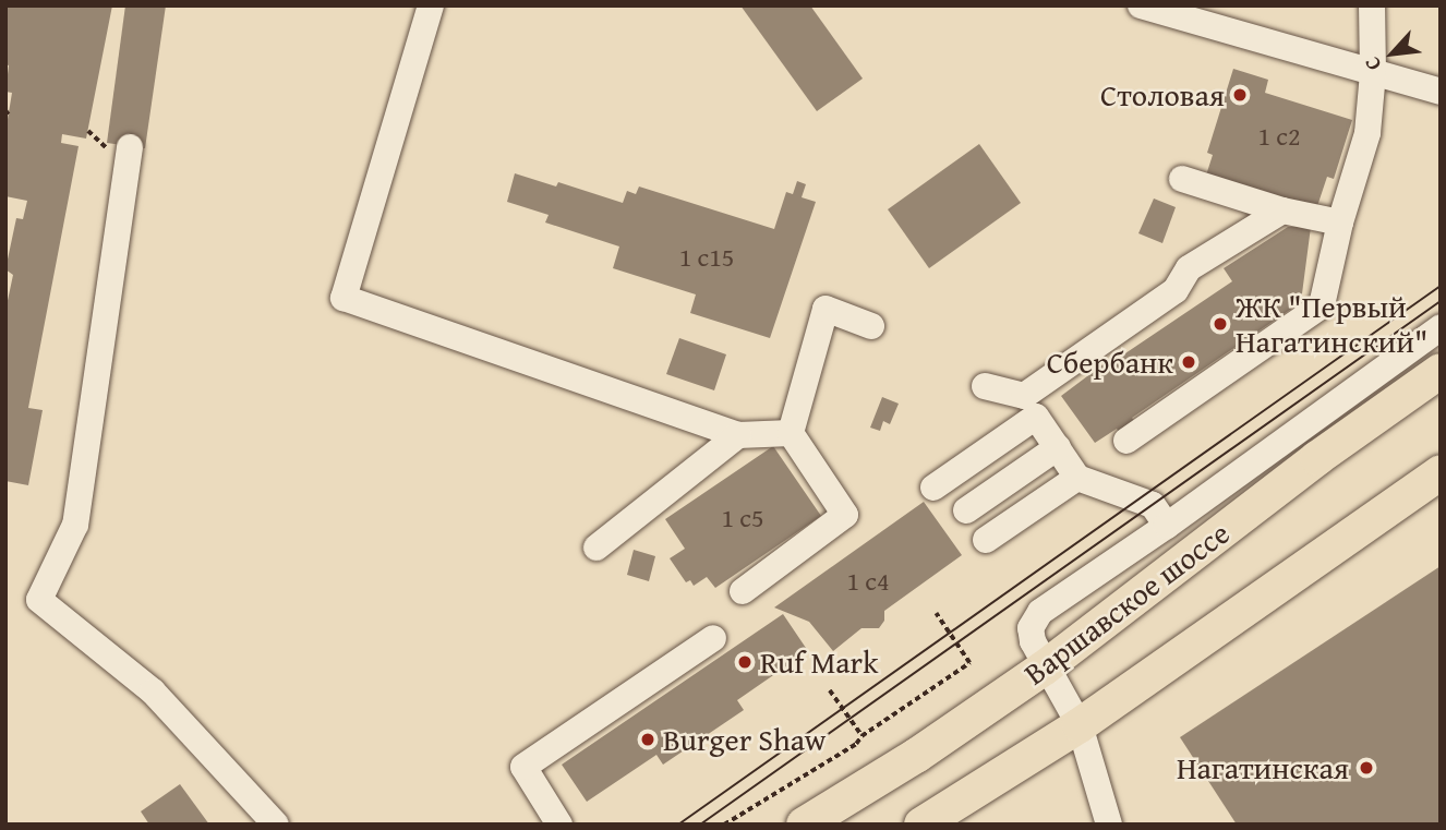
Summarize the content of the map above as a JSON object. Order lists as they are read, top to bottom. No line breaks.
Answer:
{"streets":{"main road":["Варшавское шоссе"]},"places":["Столовая","ЖК \"Первый Нагатинский\"","Сбербанк","Ruf Mark","Burger Shaw","Нагатинская"],"house_numbers":["1 с2","1 с15","1 с5","1 с4"],"north":"bottom left"}
